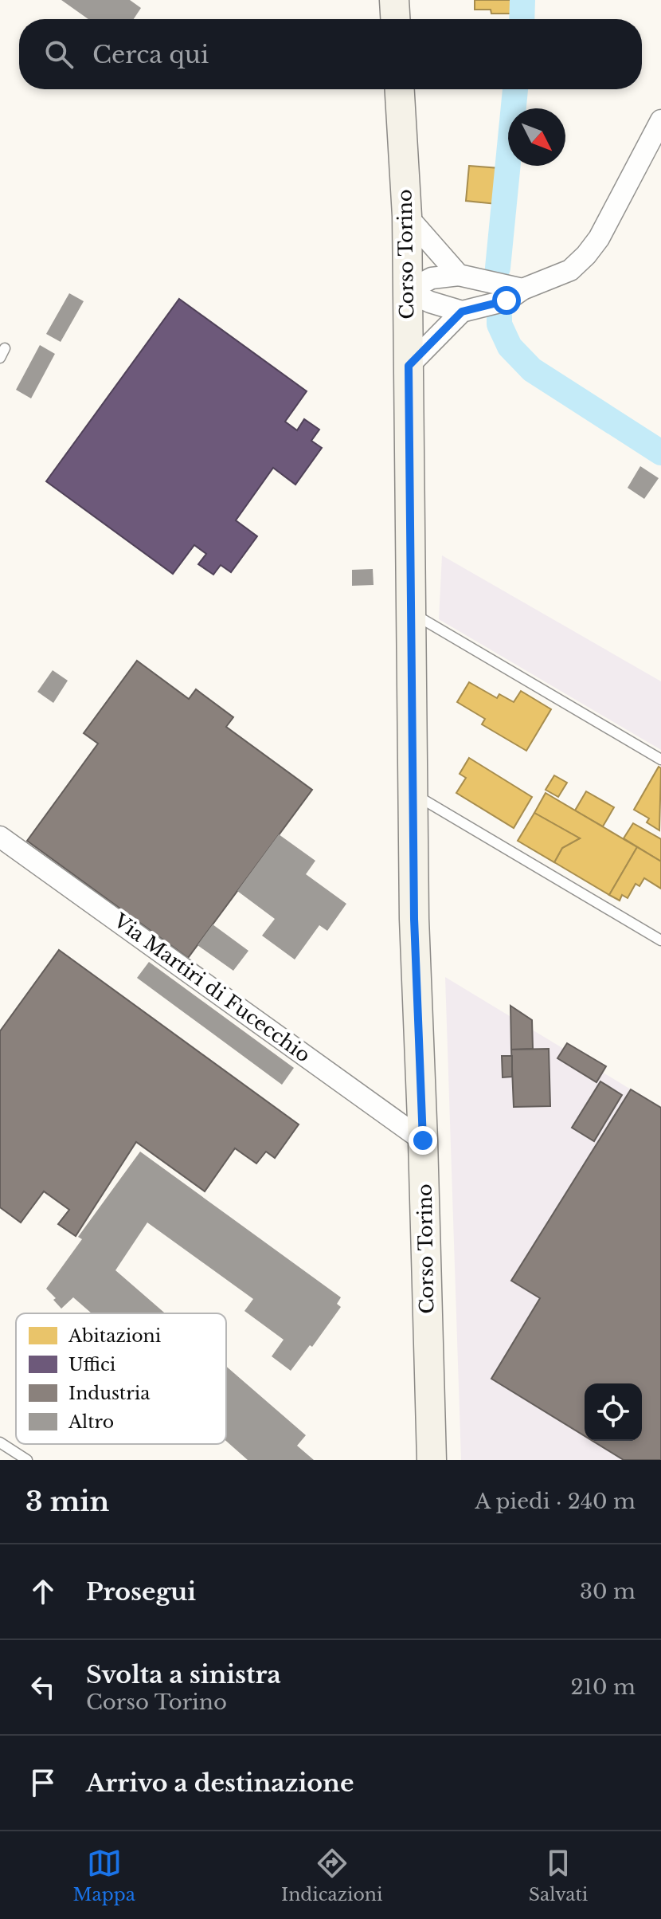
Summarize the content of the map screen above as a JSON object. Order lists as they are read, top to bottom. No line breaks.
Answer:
{"streets":{"main road":["Corso Torino"],"street":["Via Martiri di Fucecchio"]},"crossings":[["Corso Torino","Via Martiri di Fucecchio"]],"legend":["Abitazioni","Uffici","Industria","Altro"],"north":"bottom right","page":{"search":"Cerca qui","heading":["3 min","A piedi · 240 m"],"list":[["Prosegui","30 m"],["Svolta a sinistra","Corso Torino","210 m"],"Arrivo a destinazione"],"nav":["Mappa","Indicazioni","Salvati"]}}
